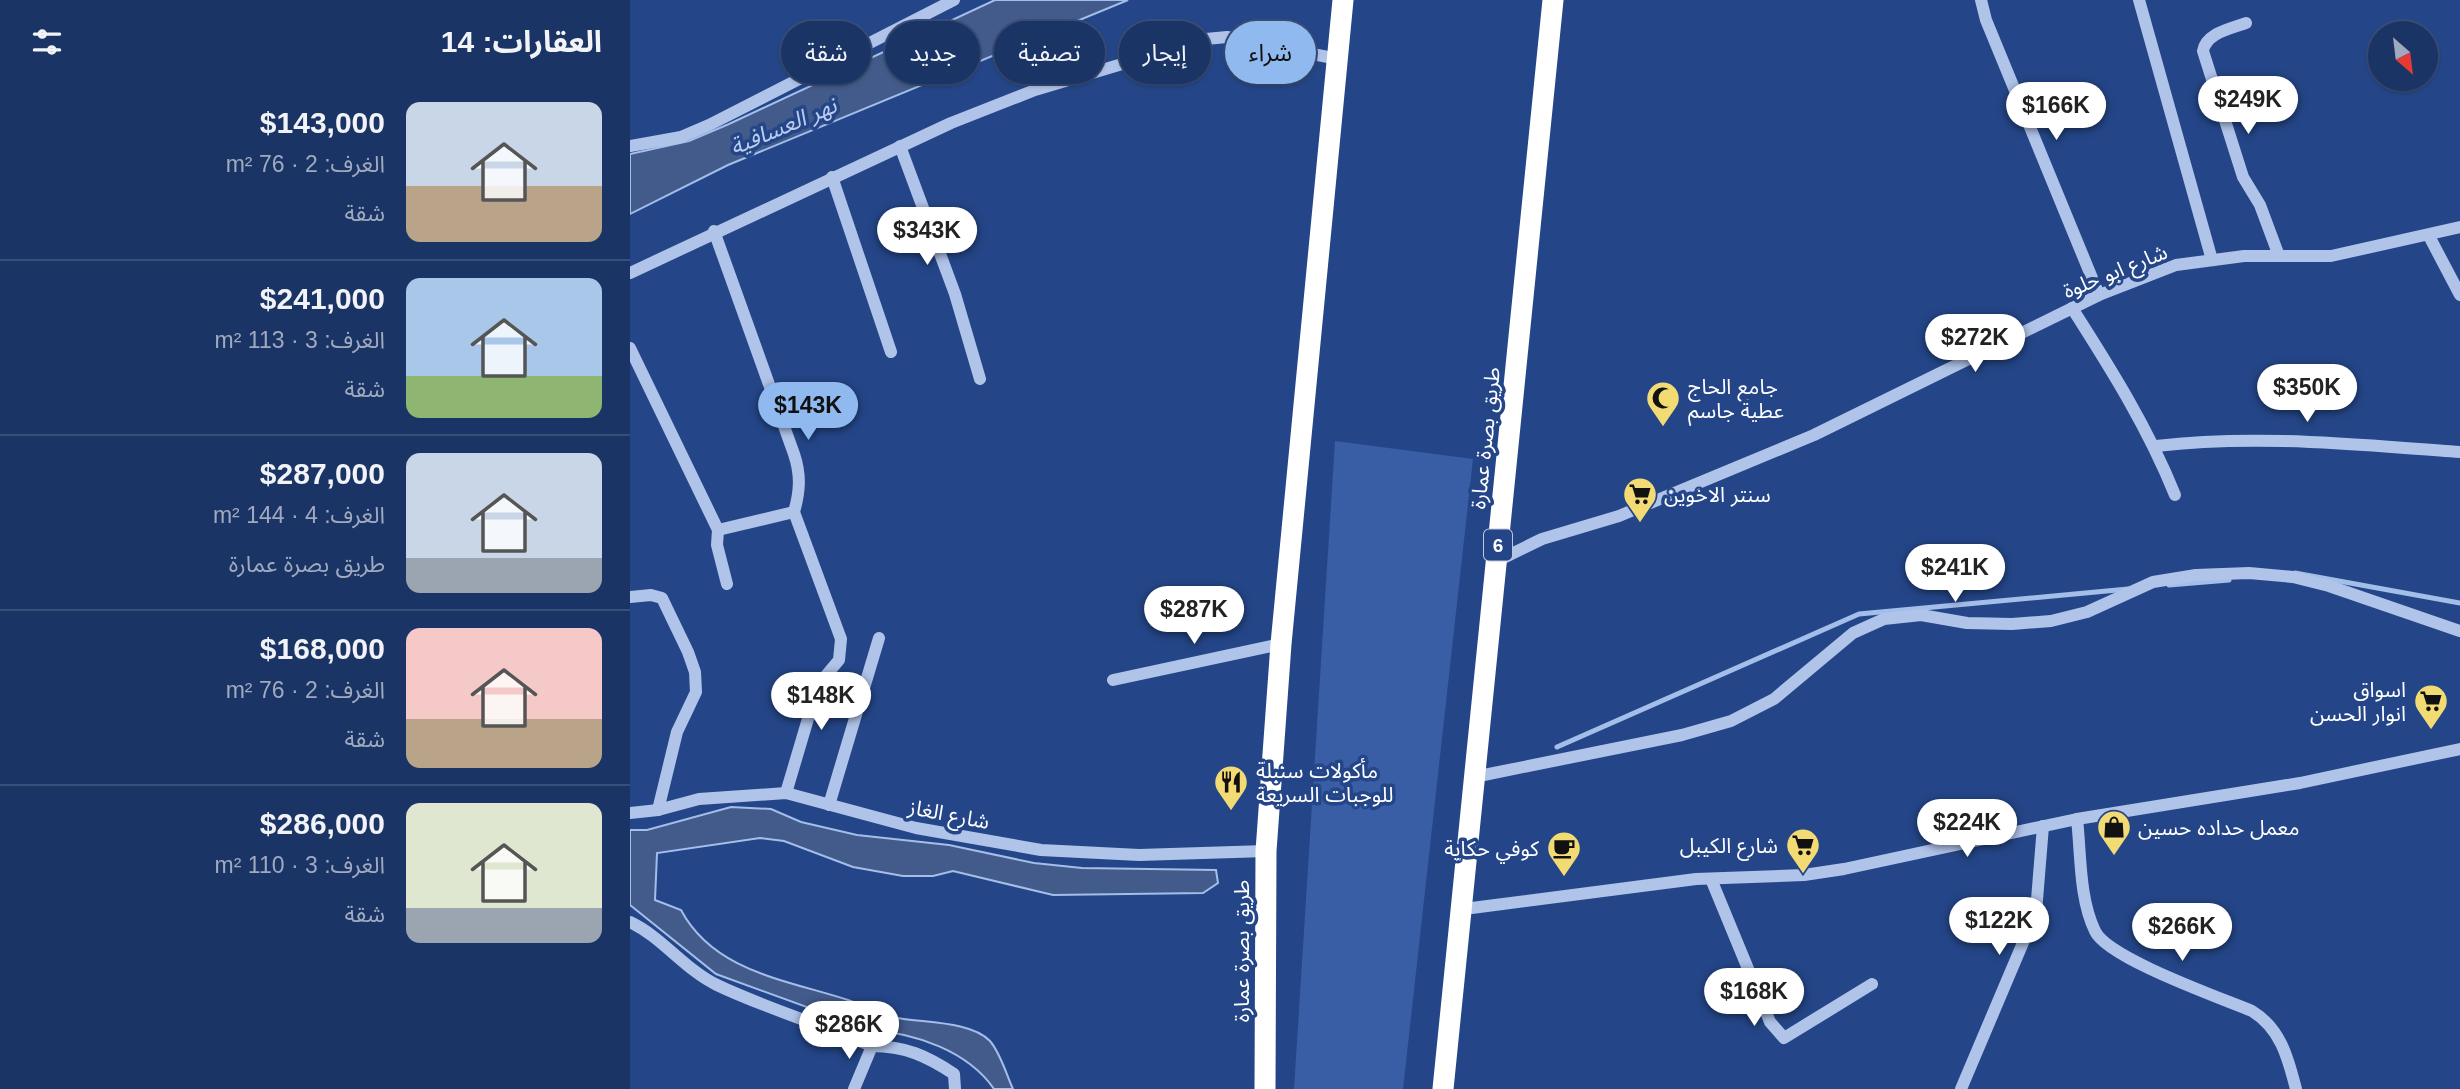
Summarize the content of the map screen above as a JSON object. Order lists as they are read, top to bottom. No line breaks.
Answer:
{"streets":{"highway":["طريق بصرة عمارة","6"],"street":["شارع ابو حلوة","شارع الغاز"]},"crossings":[["شارع ابو حلوة","طريق بصرة عمارة"],["طريق بصرة عمارة","شارع الغاز"]],"water":["نهر العسافية"],"places":{"mosque":["جامع الحاج عطية جاسم"],"supermarket":["سنتر الاخوين","اسواق انوار الحسن","شارع الكيبل"],"restaurant":["مأكولات سنبلة للوجبات السريعة"],"shop":["معمل حداده حسين"],"cafe":["كوفي حكاية"]},"north":"bottom right","page":{"heading":"العقارات: 14","chip":["شراء","إيجار","تصفية","جديد","شقة"],"price":["$249K","$166K","$343K","$272K","$350K","$143K","$241K","$287K","$148K","$224K","$122K","$266K","$168K","$286K"],"list":[{"name":"$143,000","note":"الغرف: 2 · 76 m² · شقة"},{"name":"$241,000","note":"الغرف: 3 · 113 m² · شقة"},{"name":"$287,000","note":"الغرف: 4 · 144 m² · طريق بصرة عمارة"},{"name":"$168,000","note":"الغرف: 2 · 76 m² · شقة"},{"name":"$286,000","note":"الغرف: 3 · 110 m² · شقة"}]}}
